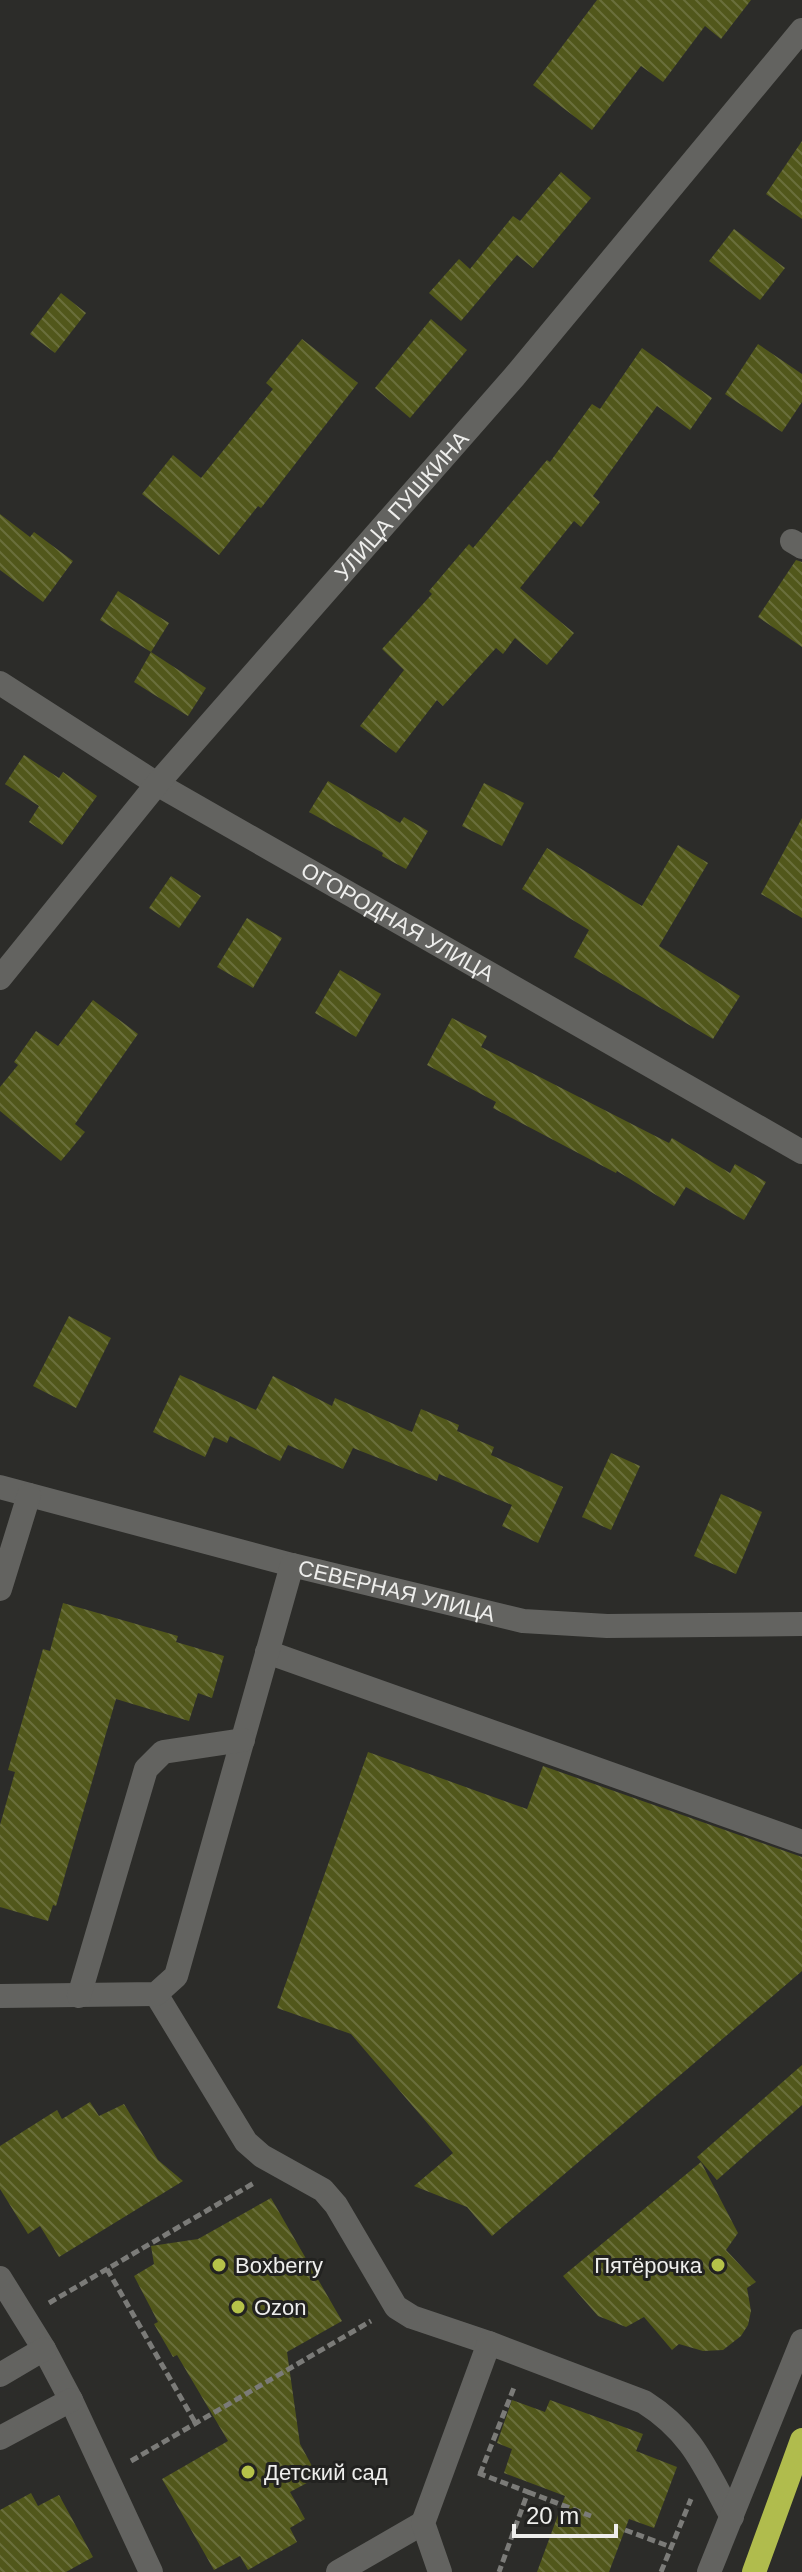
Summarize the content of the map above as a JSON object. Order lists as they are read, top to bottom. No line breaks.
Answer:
{"streets":{"street":["УЛИЦА ПУШКИНА","ОГОРОДНАЯ УЛИЦА","СЕВЕРНАЯ УЛИЦА"]},"crossings":[["УЛИЦА ПУШКИНА","ОГОРОДНАЯ УЛИЦА"]],"places":["Boxberry","Пятёрочка","Ozon","Детский сад"],"scale_bar":"20 m"}
